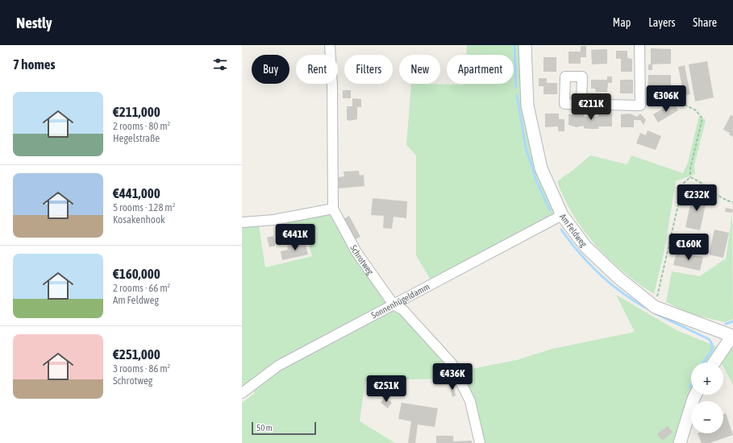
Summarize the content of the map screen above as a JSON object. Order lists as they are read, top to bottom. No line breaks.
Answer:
{"streets":{"street":["Am Feldweg","Schrotweg","Sonnenhügeldamm"]},"crossings":[["Am Feldweg","Sonnenhügeldamm"],["Schrotweg","Sonnenhügeldamm"]],"scale_bar":"50 m","page":{"header":"Nestly","nav":["Map","Layers","Share"],"heading":"7 homes","chip":["Buy","Rent","Filters","New","Apartment"],"list":[{"name":"€211,000","note":"2 rooms · 80 m² · Hegelstraße"},{"name":"€441,000","note":"5 rooms · 128 m² · Kosakenhook"},{"name":"€160,000","note":"2 rooms · 66 m² · Am Feldweg"},{"name":"€251,000","note":"3 rooms · 86 m² · Schrotweg"}],"price":["€306K","€211K","€232K","€441K","€160K","€436K","€251K"],"map_buttons":["+","−"],"scale":"50 m"}}
